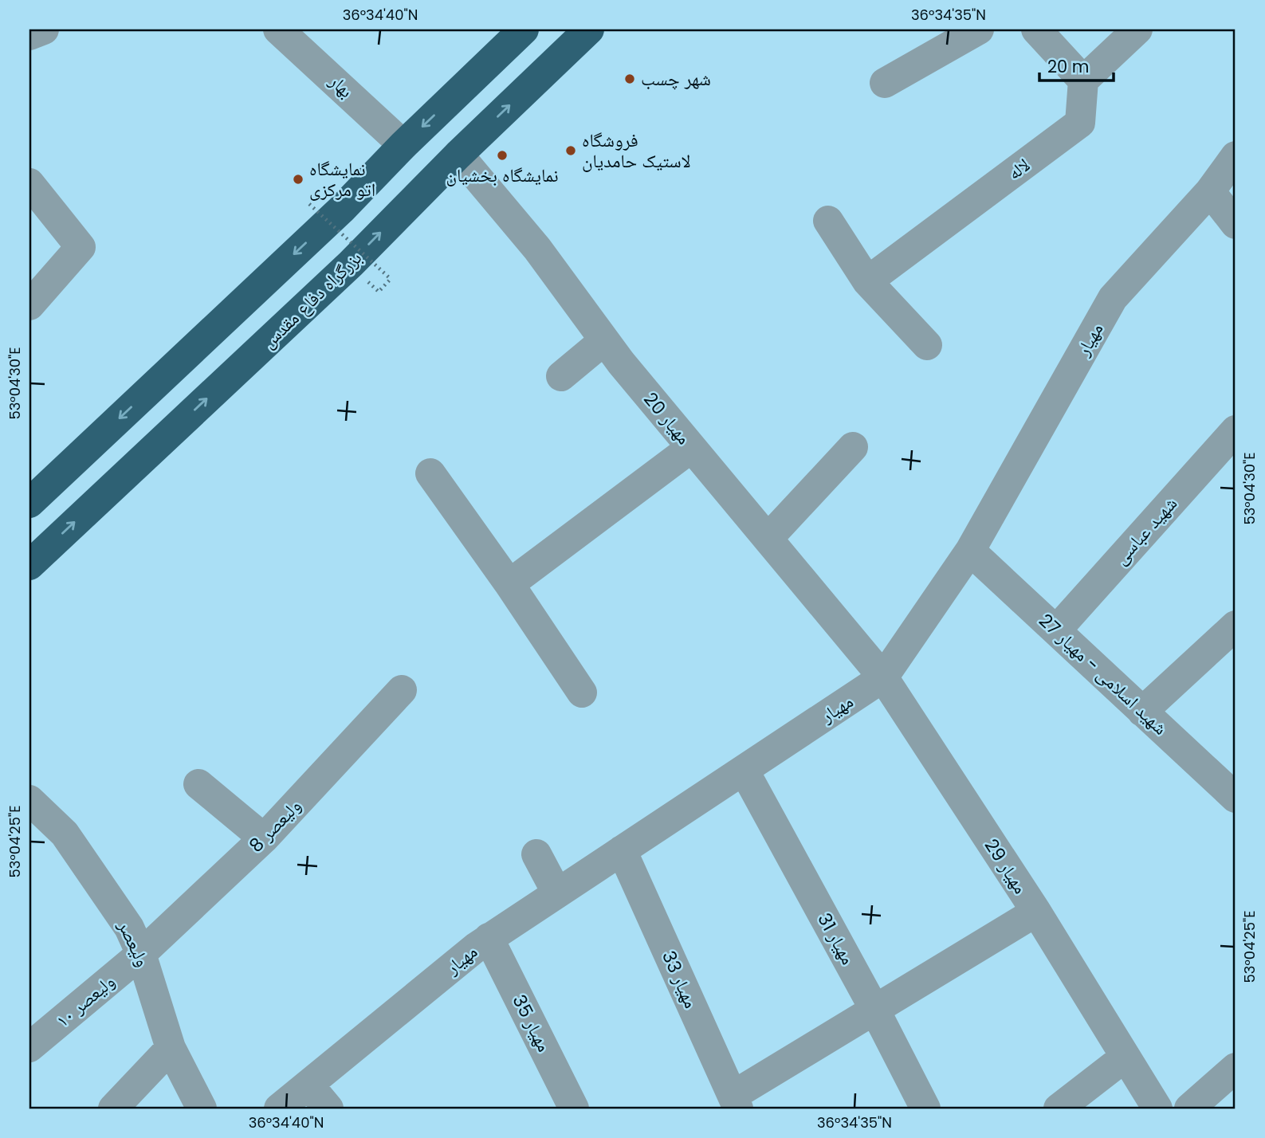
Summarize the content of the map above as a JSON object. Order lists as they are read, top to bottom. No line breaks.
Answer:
{"streets":{"highway":["بزرگراه دفاع مقدس"],"street":["بهار","لاله","مهیار","مهیار 20","شهید عباسی","شهید اسلامی - مهیار 27","ولیعصر 8","مهیار 29","مهیار 31","ولیعصر","مهیار 33","ولیعصر ۱۰","مهیار 35"]},"crossings":[["بزرگراه دفاع مقدس","مهیار 20"],["مهیار","مهیار 20"],["مهیار","شهید اسلامی - مهیار 27"],["مهیار","مهیار 29"],["مهیار","مهیار 31"],["مهیار","مهیار 33"],["مهیار","مهیار 35"],["مهیار 20","مهیار 29"],["شهید عباسی","شهید اسلامی - مهیار 27"],["ولیعصر 8","ولیعصر"],["ولیعصر 8","ولیعصر ۱۰"],["ولیعصر","ولیعصر ۱۰"]],"places":["شهر چسب","فروشگاه لاستیک حامدیان","نمایشگاه بخشیان","نمایشگاه اتو مرکزی"],"scale_bar":"20 m","coordinates":["36°34'40\"N","36°34'35\"N","53°04'30\"E","53°04'25\"E"]}
